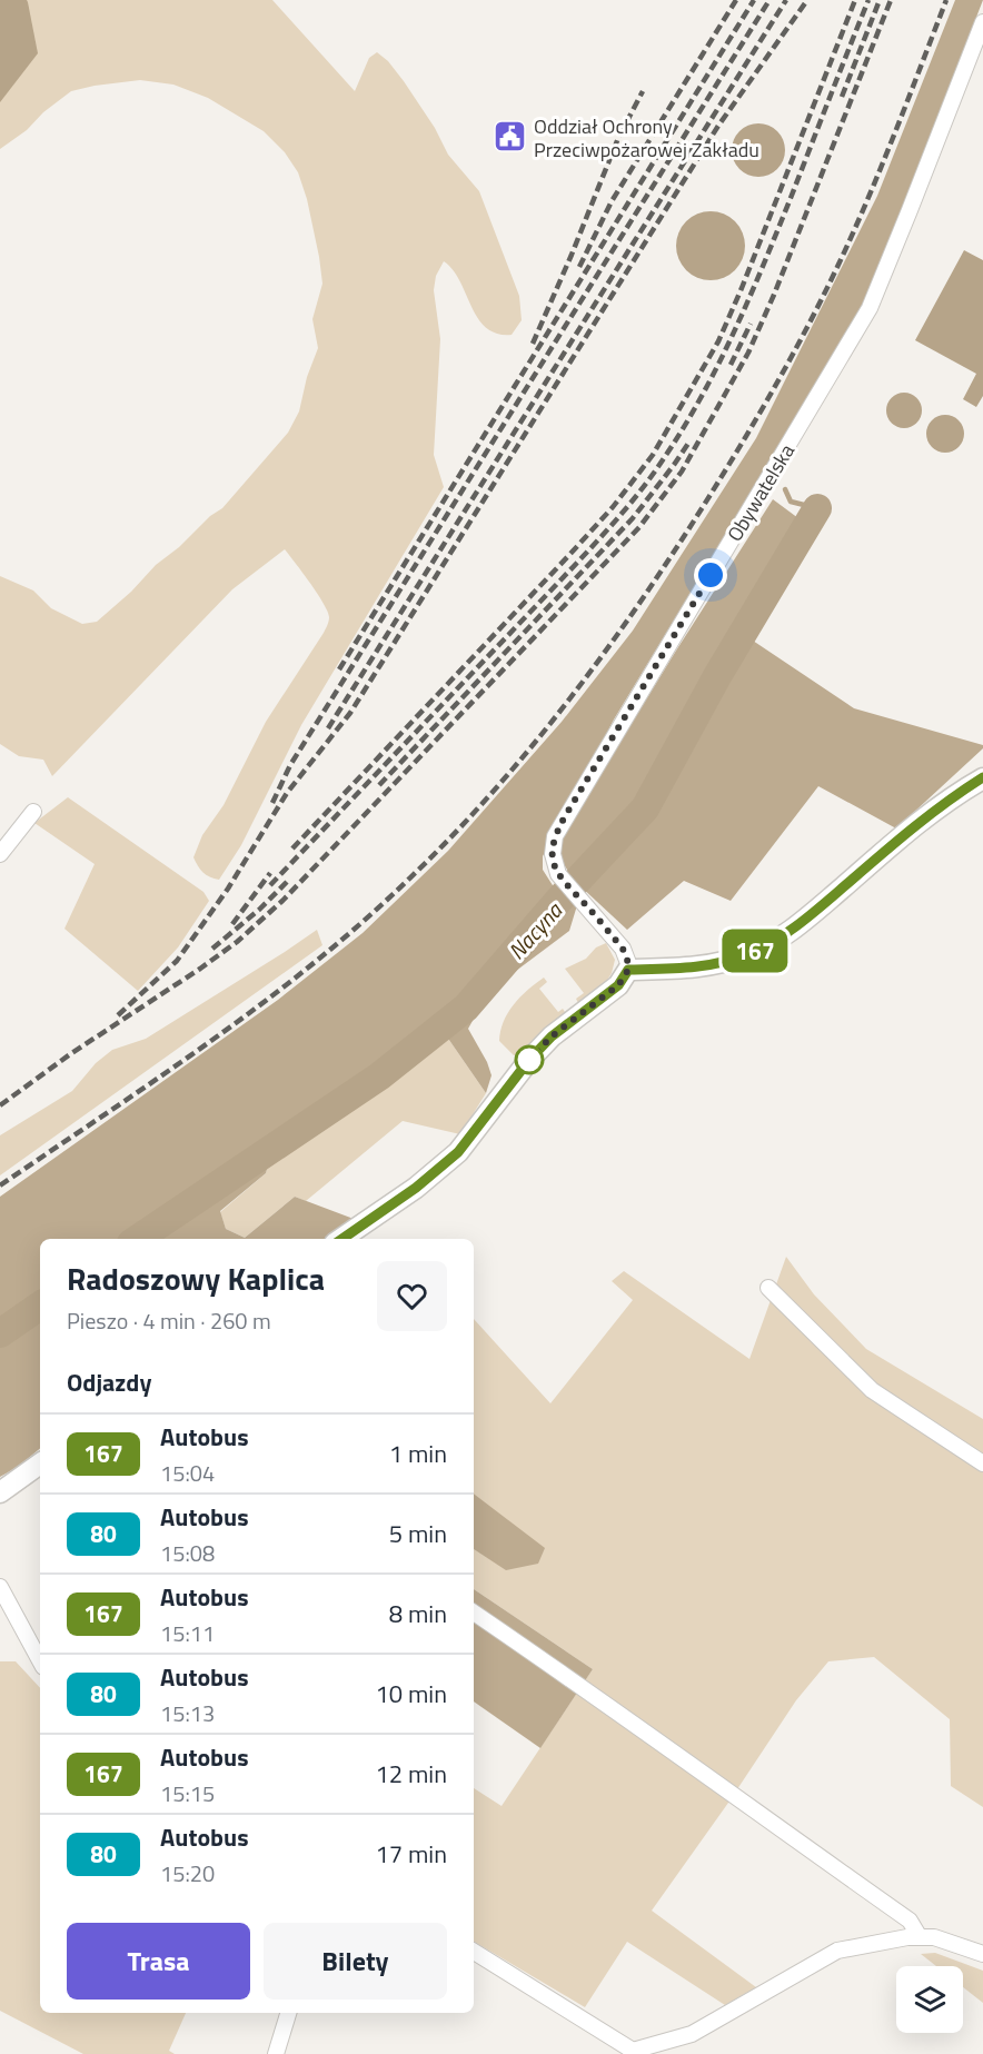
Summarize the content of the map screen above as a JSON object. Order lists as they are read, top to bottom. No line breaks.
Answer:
{"streets":{"street":["Obywatelska"]},"water":["Nacyna"],"places":{"public building":["Oddział Ochrony Przeciwpożarowej Zakładu"]},"lines":["bus line 167"],"page":{"on_map":"167","heading":[["Radoszowy Kaplica","Pieszo · 4 min · 260 m"],"Odjazdy"],"list":[{"mark":"167","name":"Autobus","note":"15:04","value":"1 min"},{"mark":"80","name":"Autobus","note":"15:08","value":"5 min"},{"mark":"167","name":"Autobus","note":"15:11","value":"8 min"},{"mark":"80","name":"Autobus","note":"15:13","value":"10 min"},{"mark":"167","name":"Autobus","note":"15:15","value":"12 min"},{"mark":"80","name":"Autobus","note":"15:20","value":"17 min"}],"buttons":["Trasa","Bilety"]}}
